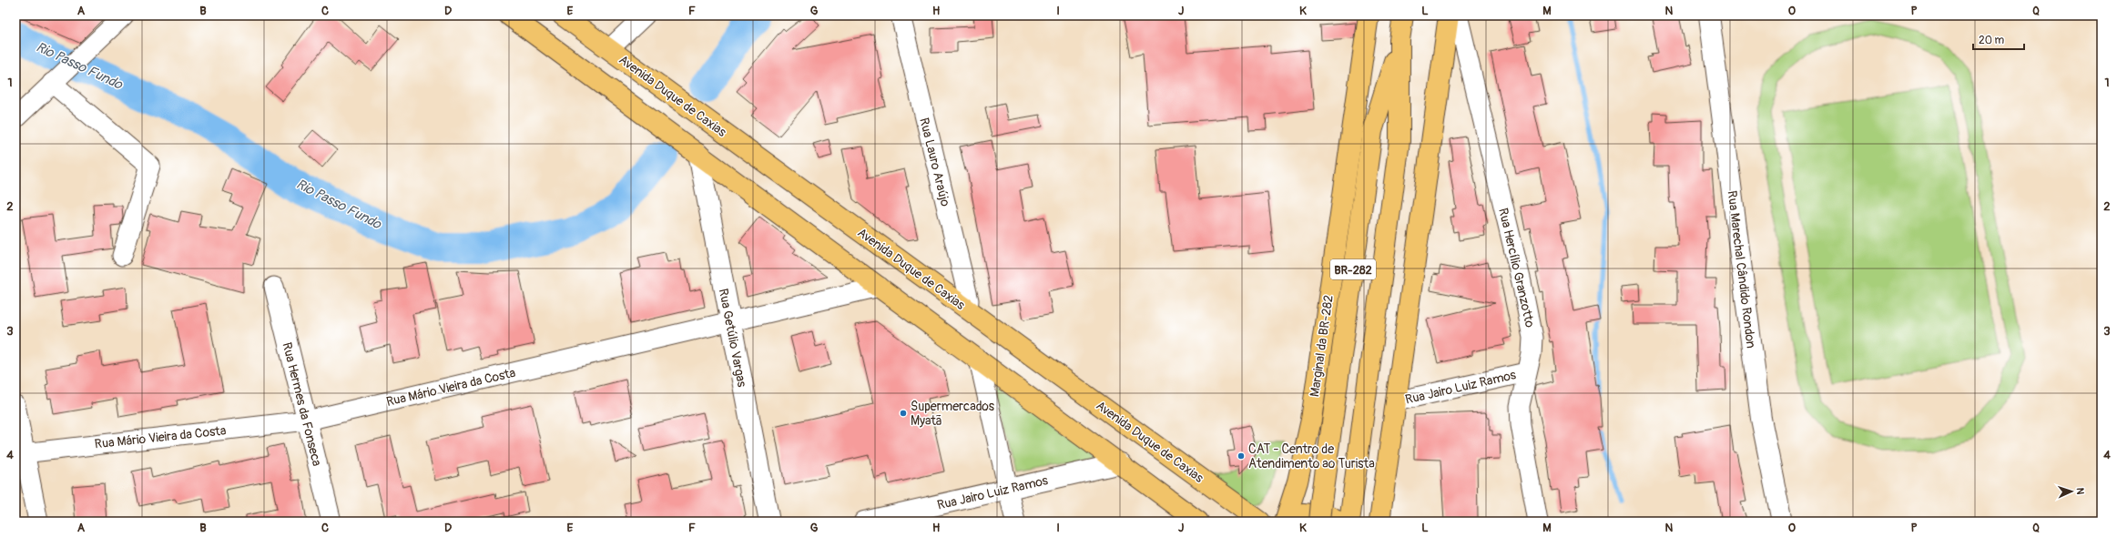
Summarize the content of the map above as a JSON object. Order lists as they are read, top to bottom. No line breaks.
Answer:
{"streets":{"main road":["Avenida Duque de Caxias","BR-282","Marginal da BR-282"],"street":["Rua Lauro Araújo","Rua Hercílio Granzotto","Rua Marechal Cândido Rondon","Rua Getúlio Vargas","Rua Mário Vieira da Costa","Rua Jairo Luiz Ramos","Rua Hermes da Fonseca"]},"crossings":[["Avenida Duque de Caxias","Rua Lauro Araújo"],["Rua Hercílio Granzotto","Rua Jairo Luiz Ramos"],["Rua Getúlio Vargas","Rua Mário Vieira da Costa"],["Rua Mário Vieira da Costa","Rua Hermes da Fonseca"]],"water":["Rio Passo Fundo"],"places":["Supermercados Myatã","CAT - Centro de Atendimento ao Turista"],"scale_bar":"20 m","north":"right","grid":{"columns":["A","B","C","D","E","F","G","H","I","J","K","L","M","N","O","P","Q"],"rows":["1","2","3","4"]}}
